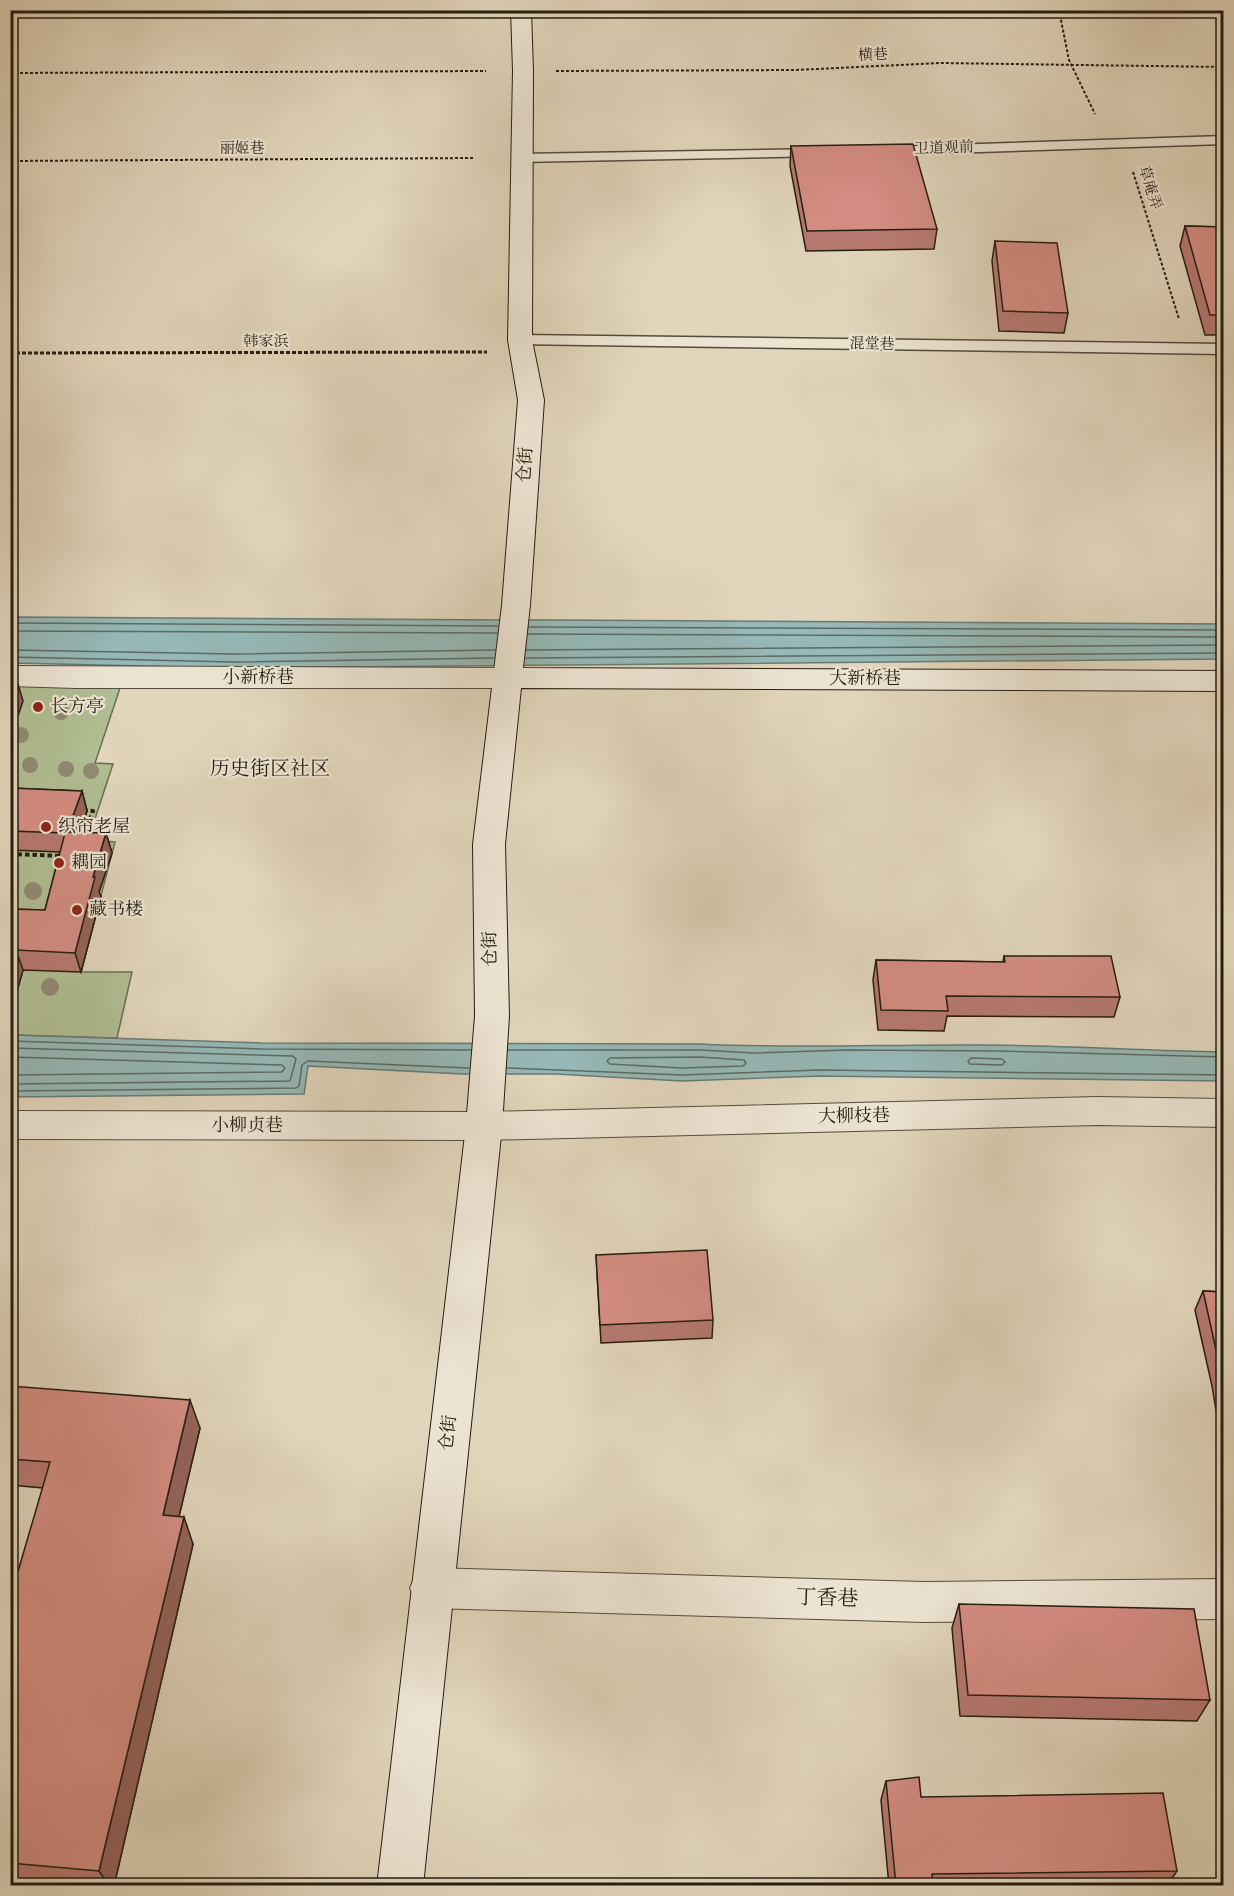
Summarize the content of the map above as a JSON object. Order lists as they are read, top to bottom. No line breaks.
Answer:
{"streets":{"street":["仓街","小新桥巷","大新桥巷","大柳枝巷","小柳贞巷","丁香巷"],"lane":["卫道观前","混堂巷"],"path":["横巷","丽姬巷","草庵弄","韩家浜"]},"crossings":[["横巷","草庵弄"],["横巷","仓街"],["卫道观前","草庵弄"],["草庵弄","混堂巷"],["韩家浜","混堂巷"],["韩家浜","仓街"],["混堂巷","仓街"],["仓街","小新桥巷"],["仓街","大新桥巷"],["仓街","大柳枝巷"],["仓街","小柳贞巷"],["仓街","丁香巷"],["小新桥巷","大新桥巷"],["大柳枝巷","小柳贞巷"]],"districts":["历史街区社区"],"places":["长方亭","织帘老屋","耦园","藏书楼"]}
